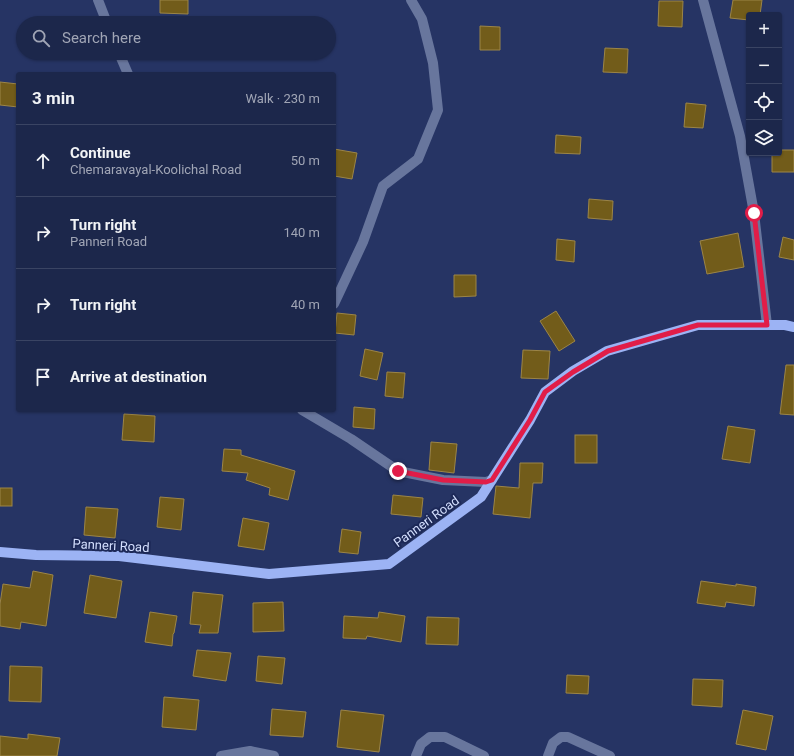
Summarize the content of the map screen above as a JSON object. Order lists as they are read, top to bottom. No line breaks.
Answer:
{"streets":{"main road":["Panneri Road"]},"page":{"map_buttons":["+","−"],"search":"Search here","heading":["3 min","Walk · 230 m"],"list":[["Continue","Chemaravayal-Koolichal Road","50 m"],["Turn right","Panneri Road","140 m"],["Turn right","40 m"],"Arrive at destination"]}}
